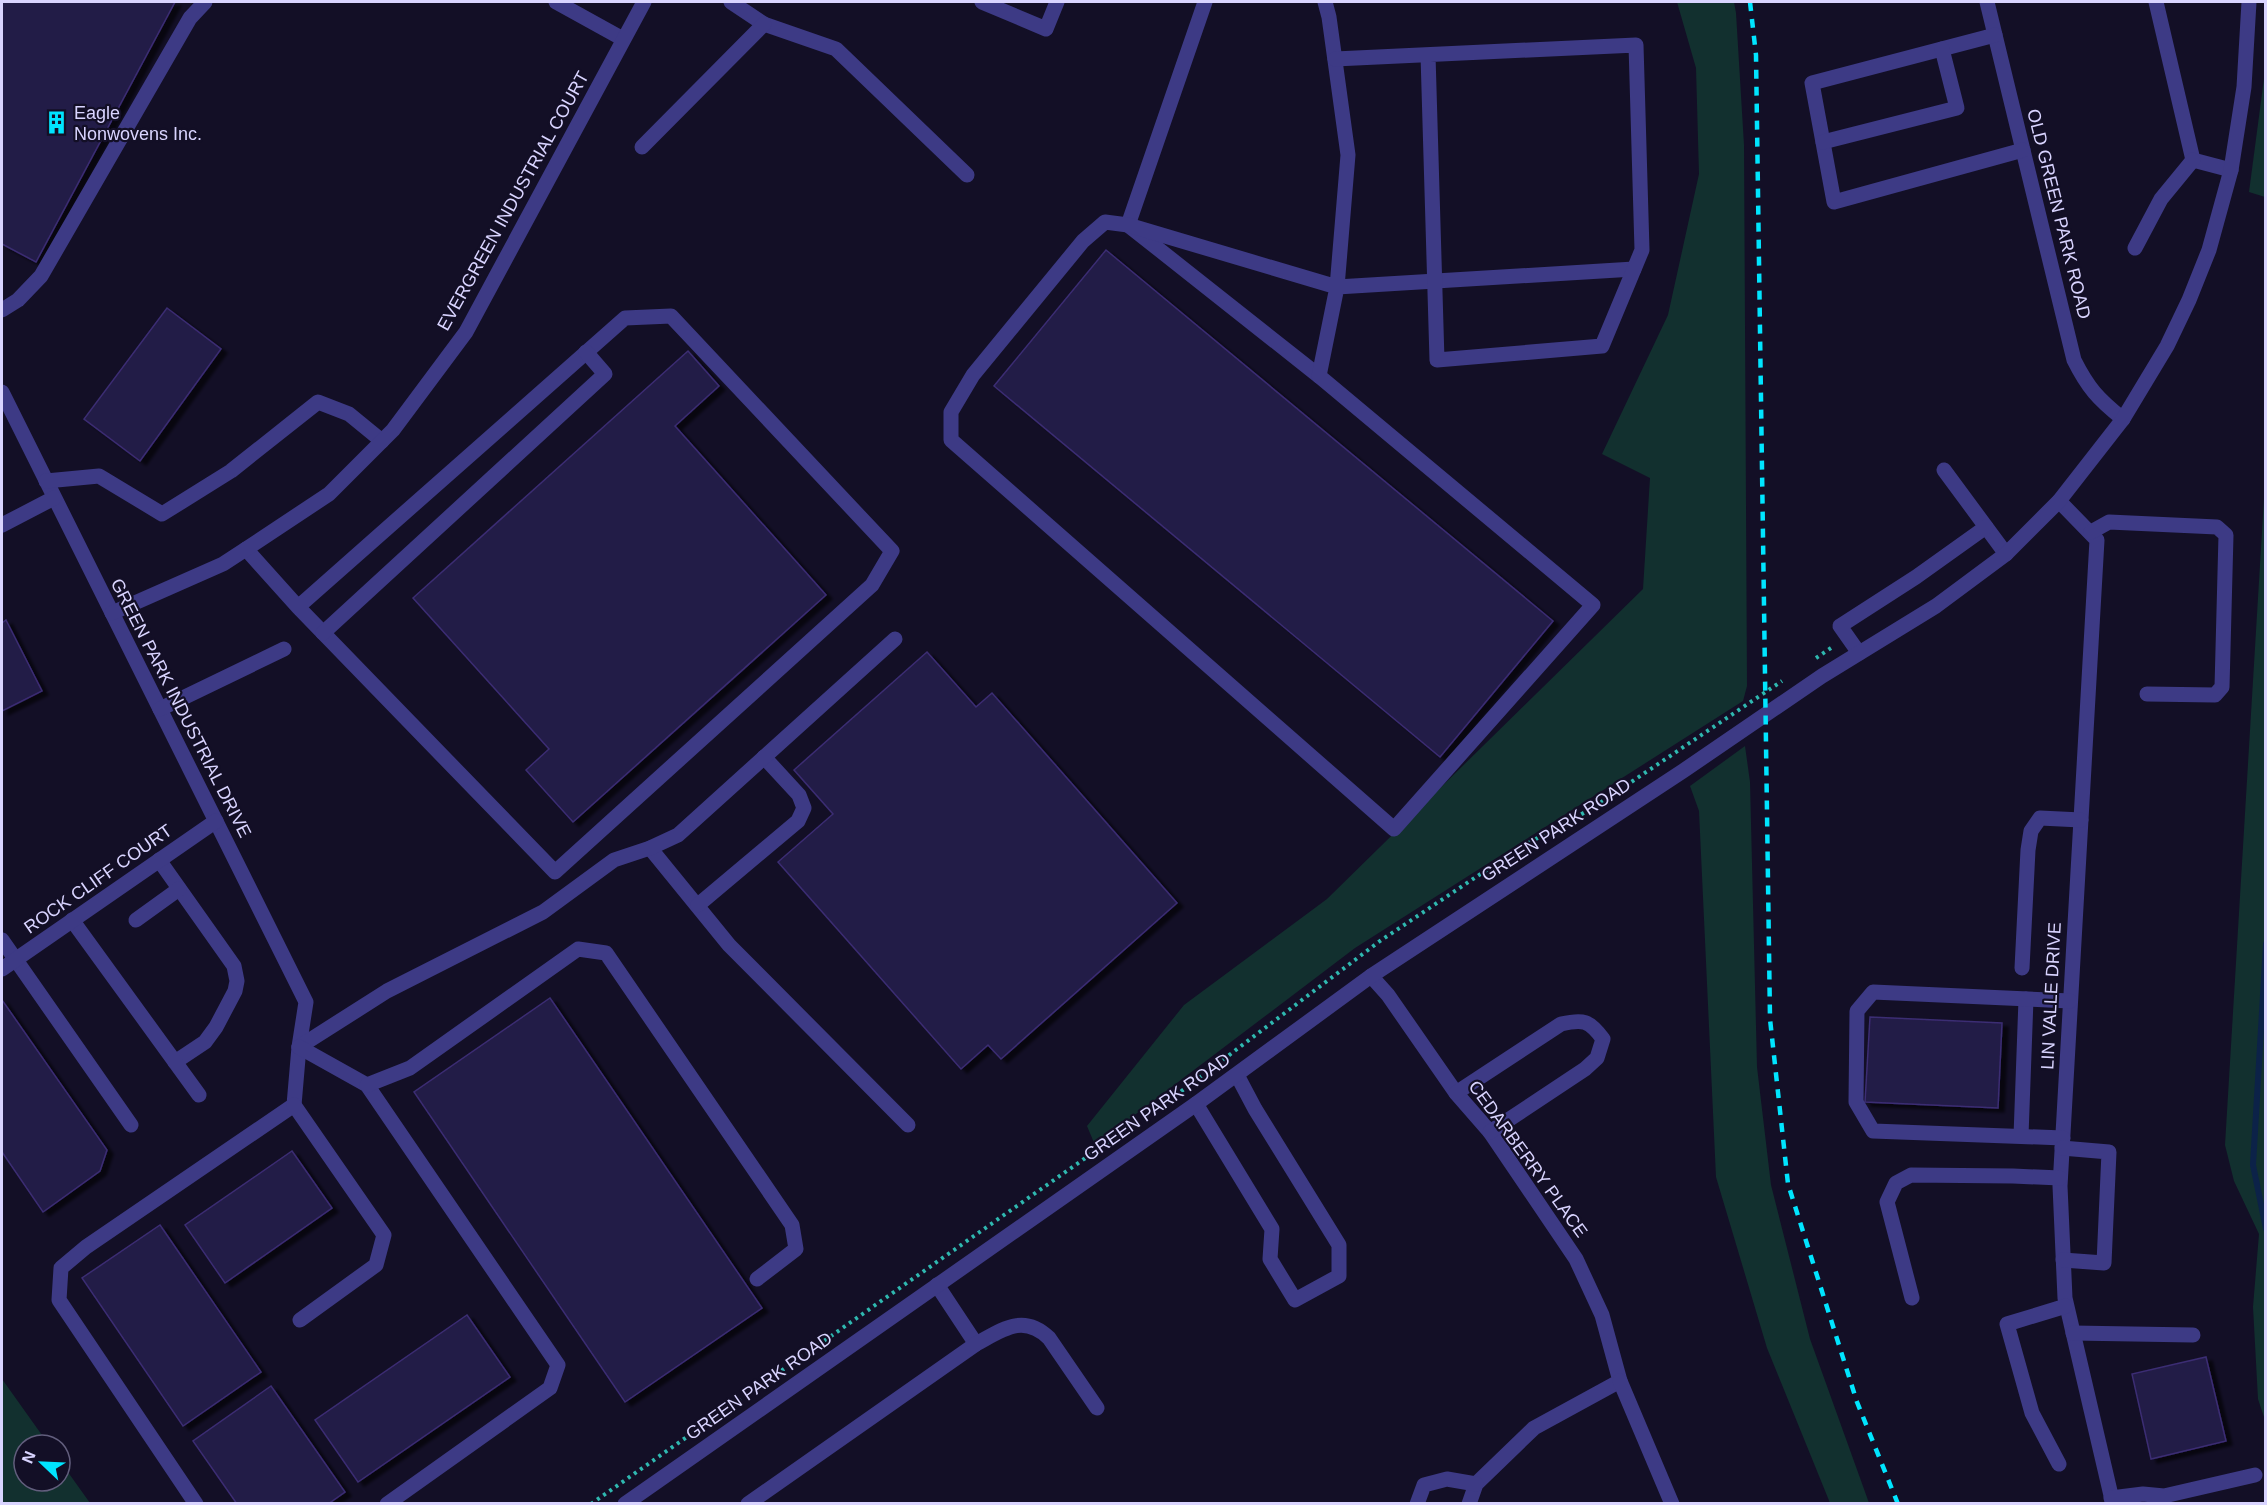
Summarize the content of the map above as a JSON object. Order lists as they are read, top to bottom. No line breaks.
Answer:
{"streets":{"street":["EVERGREEN INDUSTRIAL COURT","OLD GREEN PARK ROAD","GREEN PARK INDUSTRIAL DRIVE","GREEN PARK ROAD","ROCK CLIFF COURT","LIN VALLE DRIVE","CEDARBERRY PLACE"]},"crossings":[["EVERGREEN INDUSTRIAL COURT","GREEN PARK INDUSTRIAL DRIVE"],["OLD GREEN PARK ROAD","GREEN PARK ROAD"],["GREEN PARK INDUSTRIAL DRIVE","ROCK CLIFF COURT"],["GREEN PARK ROAD","CEDARBERRY PLACE"]],"places":{"building":["Eagle Nonwovens Inc."]},"north":"top left"}
